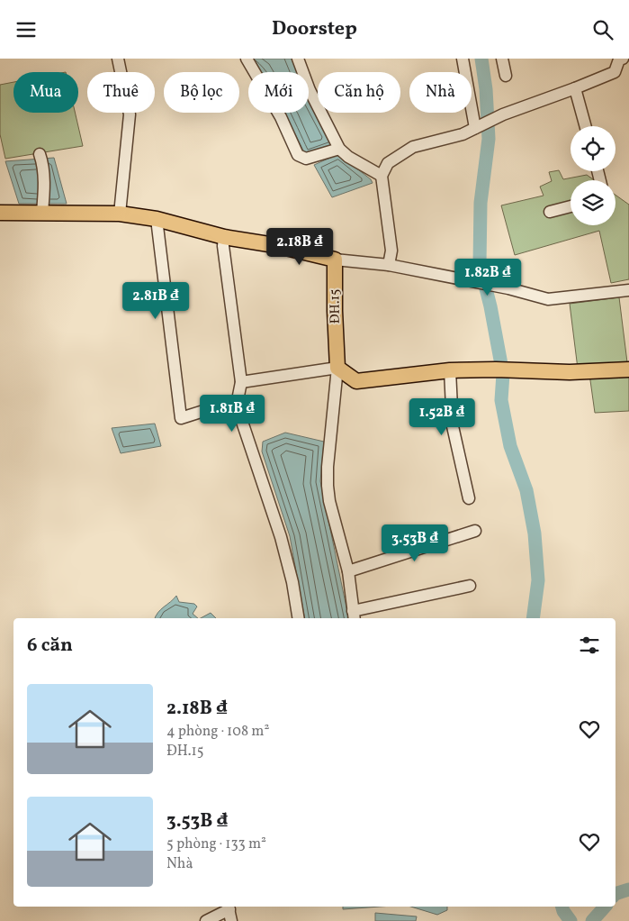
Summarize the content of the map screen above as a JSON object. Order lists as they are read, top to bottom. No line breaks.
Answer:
{"streets":{"main road":["ĐH.15"]},"page":{"header":"Doorstep","chip":["Mua","Thuê","Bộ lọc","Mới","Căn hộ","Nhà"],"price":["2.18B ₫","1.82B ₫","2.81B ₫","1.81B ₫","1.52B ₫","3.53B ₫"],"heading":"6 căn","list":[{"name":"2.18B ₫","note":"4 phòng · 108 m² · ĐH.15"},{"name":"3.53B ₫","note":"5 phòng · 133 m² · Nhà"}]}}
